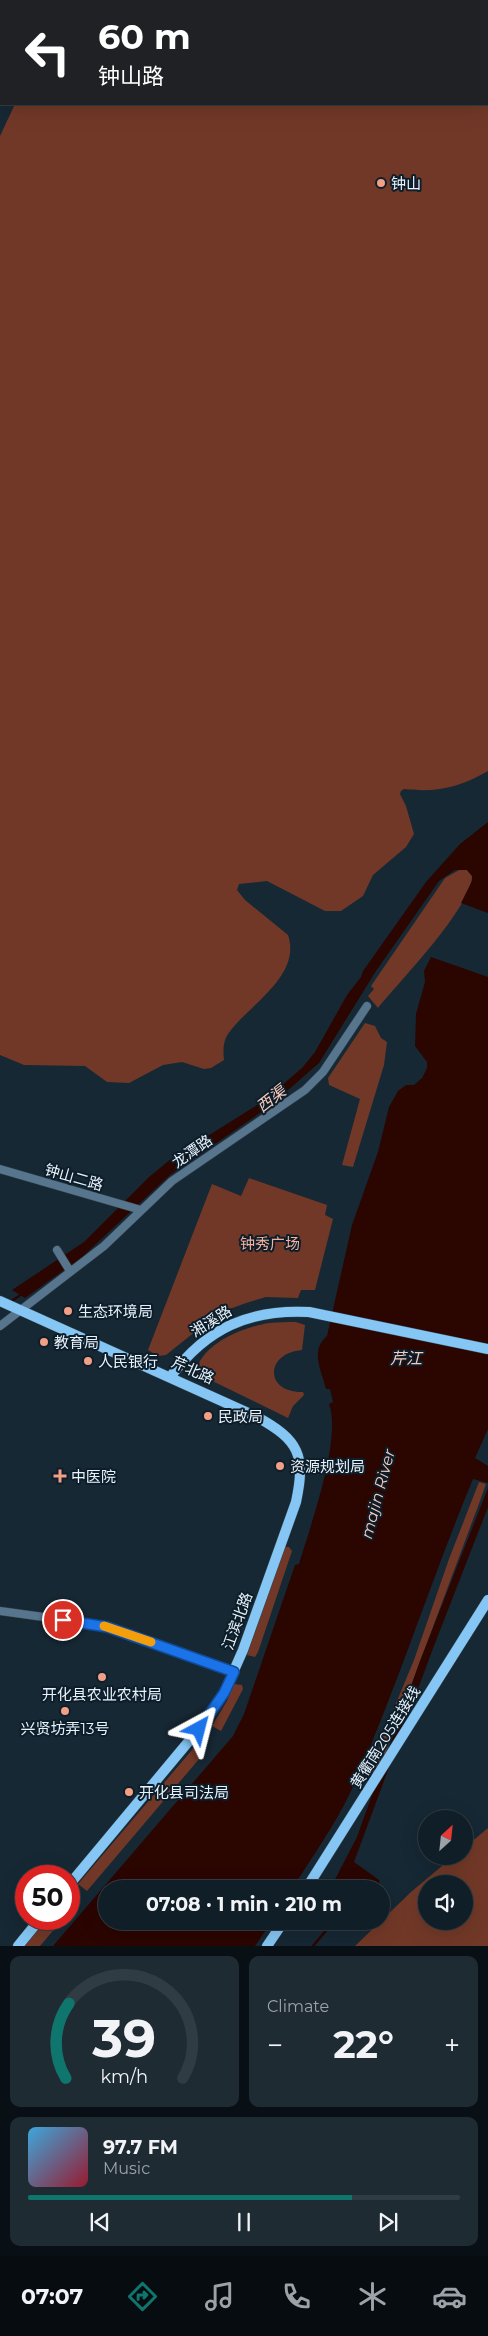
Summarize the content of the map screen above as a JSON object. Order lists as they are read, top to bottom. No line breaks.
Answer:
{"streets":{"main road":["湘溪路","芹北路","江滨北路","黄衢南205连接线"],"street":["龙潭路","钟山二路"]},"crossings":[["龙潭路","钟山二路"],["龙潭路","芹北路"],["湘溪路","芹北路"],["芹北路","江滨北路"]],"water":["西渠","芹江","majin River"],"parks":["钟秀广场"],"places":{"other":["钟山","生态环境局","教育局","人民银行","民政局","资源规划局","开化县农业农村局","兴贤坊弄13号","开化县司法局"],"health":["中医院"]},"north":"top right","page":{"turn":["60 m","钟山路"],"limit":"50","trip":"07:08 · 1 min · 210 m","tile":"Climate","heat":["−","22°","+"],"song":["97.7 FM","Music"],"tabs":"07:07","gauge":["39","km/h"]}}
